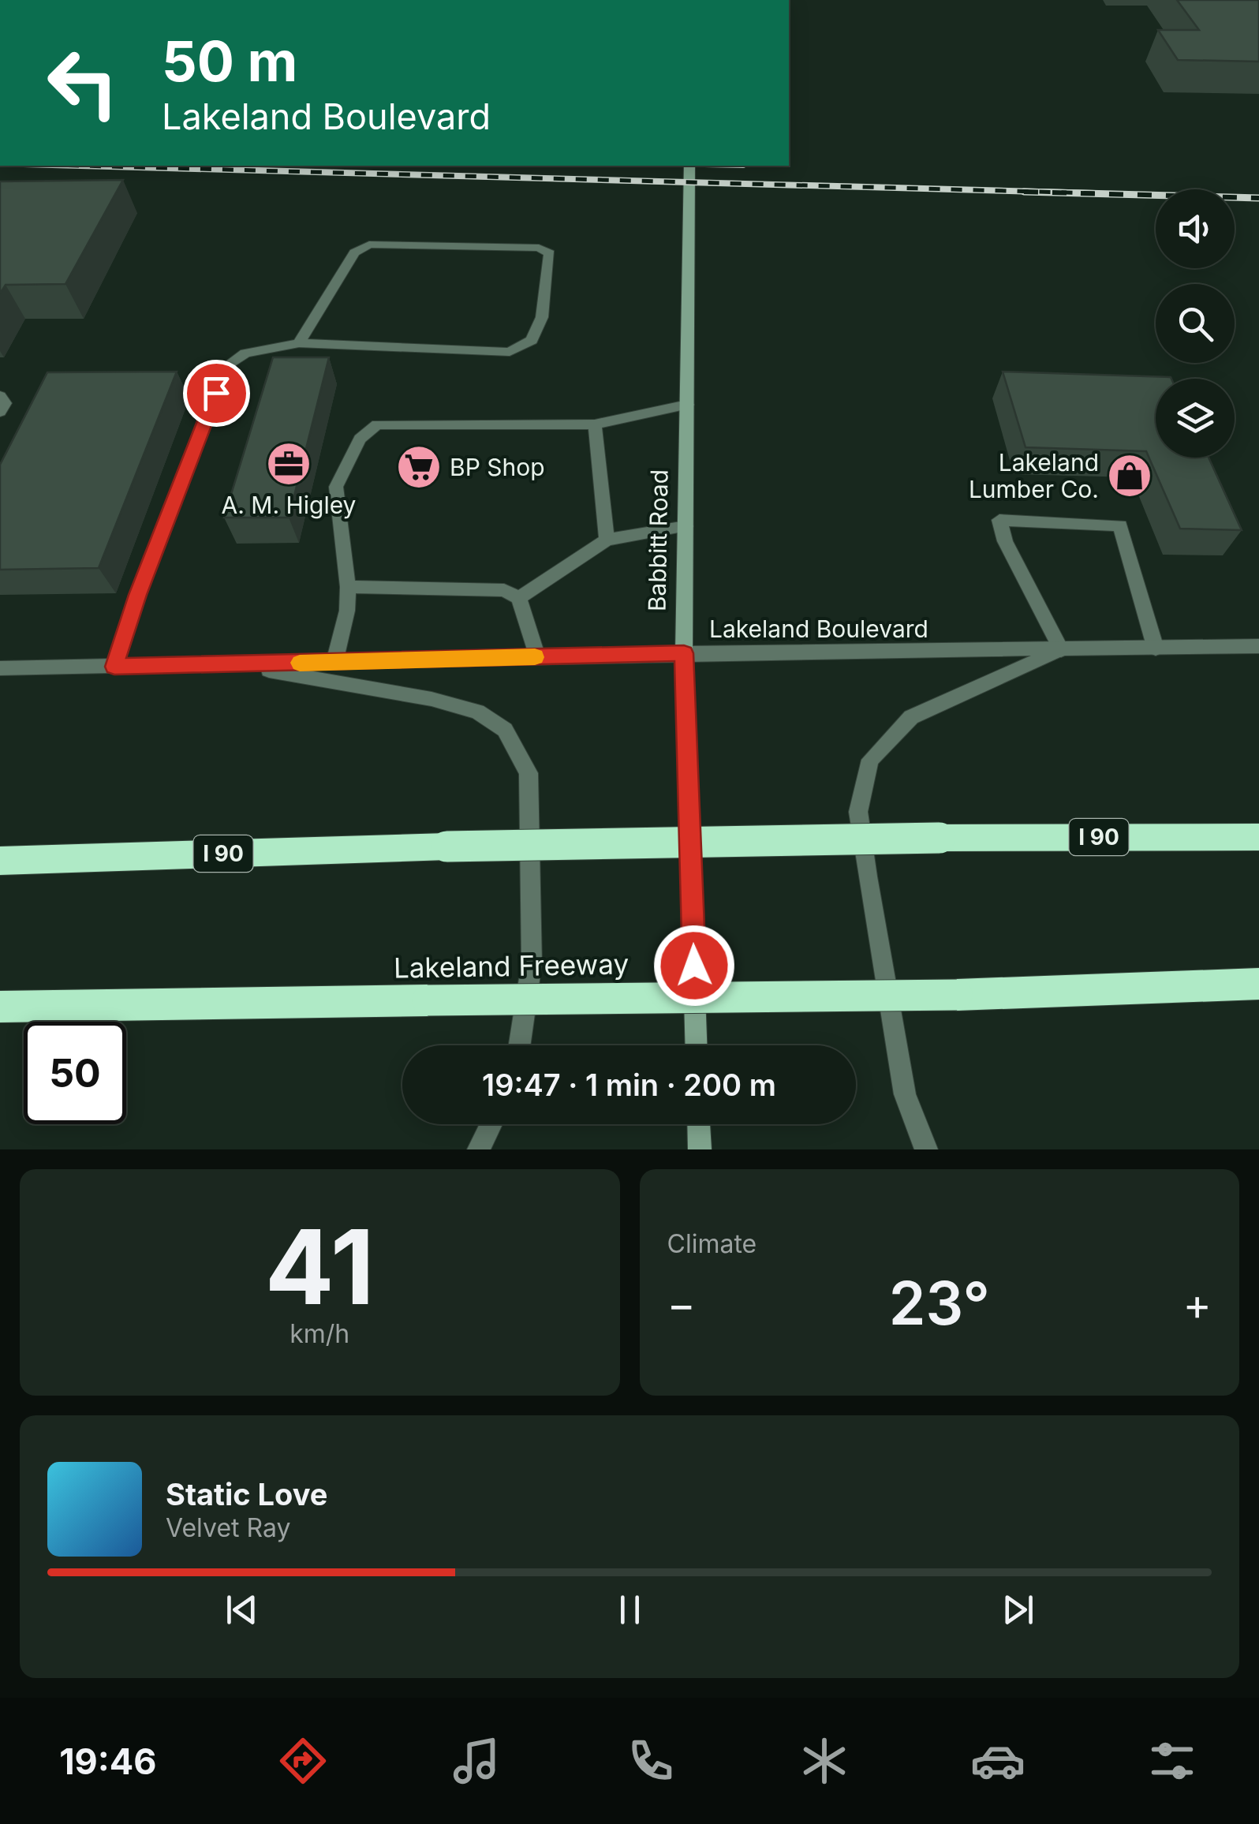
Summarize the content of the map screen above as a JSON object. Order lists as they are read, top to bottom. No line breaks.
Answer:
{"streets":{"highway":["I 90","Lakeland Freeway"],"main road":["Babbitt Road"],"street":["Lakeland Boulevard"]},"crossings":[["Babbitt Road","Lakeland Boulevard"]],"places":{"office":["A. M. Higley"],"supermarket":["BP Shop"],"shop":["Lakeland Lumber Co."]},"page":{"turn":["50 m","Lakeland Boulevard"],"limit":"50","trip":"19:47 · 1 min · 200 m","tile":[["41","km/h"],"Climate"],"heat":["−","23°","+"],"song":["Static Love","Velvet Ray"],"tabs":"19:46"}}
